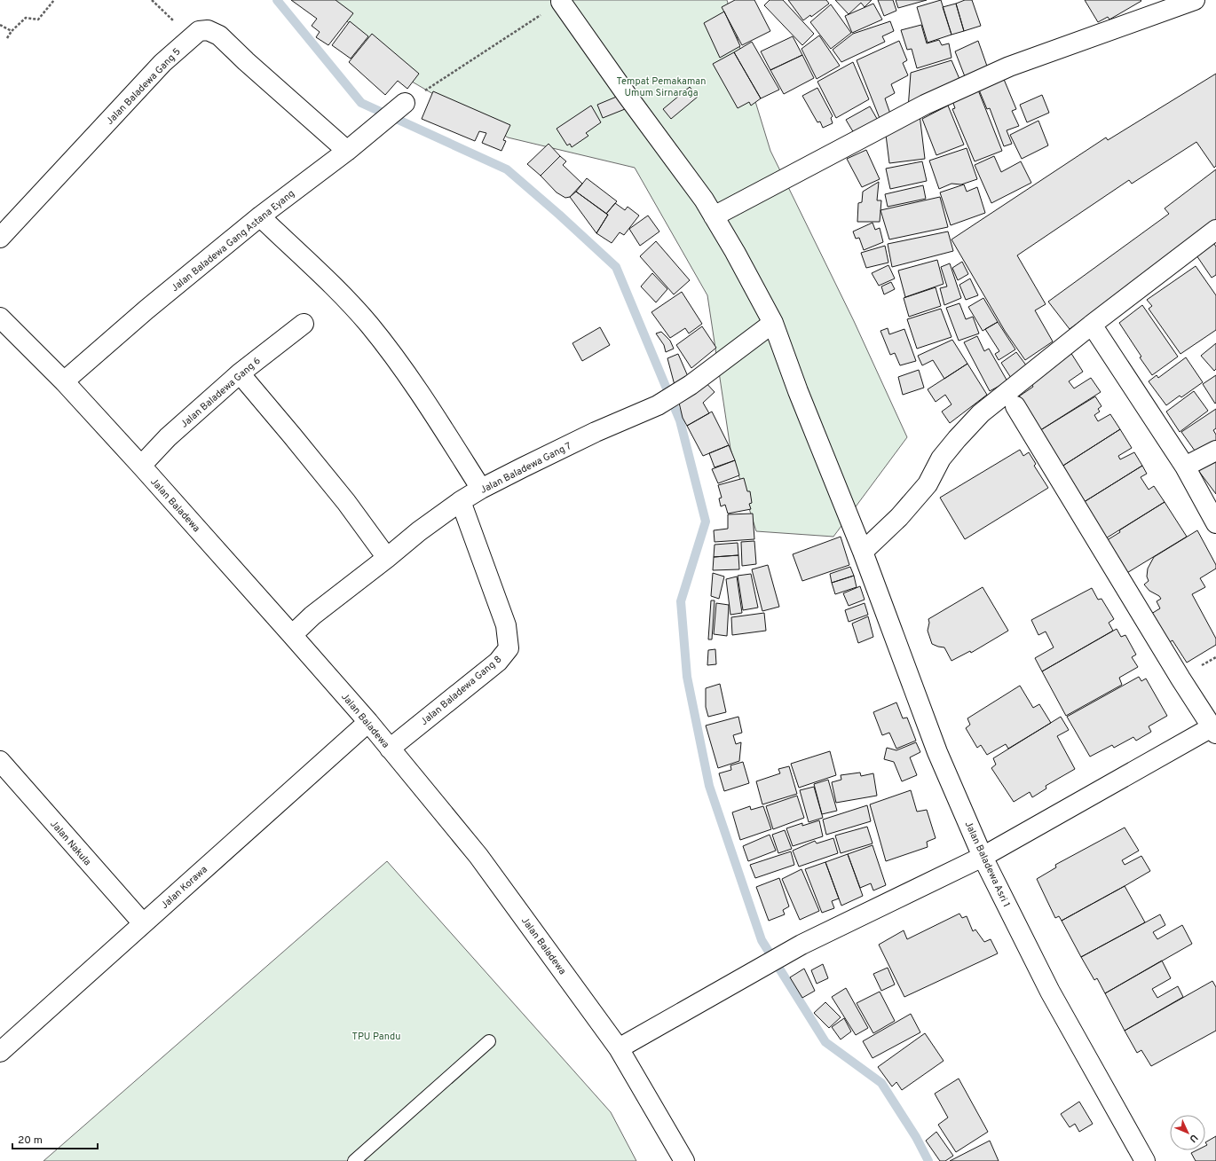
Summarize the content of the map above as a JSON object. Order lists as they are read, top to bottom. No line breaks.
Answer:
{"streets":{"street":["Jalan Baladewa Gang 5","Jalan Baladewa Gang Astana Eyang","Jalan Baladewa Gang 6","Jalan Baladewa Gang 7","Jalan Baladewa","Jalan Baladewa Gang 8","Jalan Nakula","Jalan Baladewa Asri 1","Jalan Korawa"]},"crossings":[["Jalan Baladewa Gang 5","Jalan Baladewa Gang Astana Eyang"],["Jalan Baladewa Gang Astana Eyang","Jalan Baladewa"],["Jalan Baladewa Gang 6","Jalan Baladewa"],["Jalan Baladewa Gang 7","Jalan Baladewa"],["Jalan Baladewa Gang 7","Jalan Baladewa Gang 8"],["Jalan Baladewa Gang 7","Jalan Baladewa Asri 1"],["Jalan Baladewa","Jalan Baladewa Gang 8"],["Jalan Baladewa","Jalan Korawa"],["Jalan Nakula","Jalan Korawa"]],"parks":["Tempat Pemakaman Umum Sirnaraga","TPU Pandu"],"scale_bar":"20 m","north":"bottom right"}
